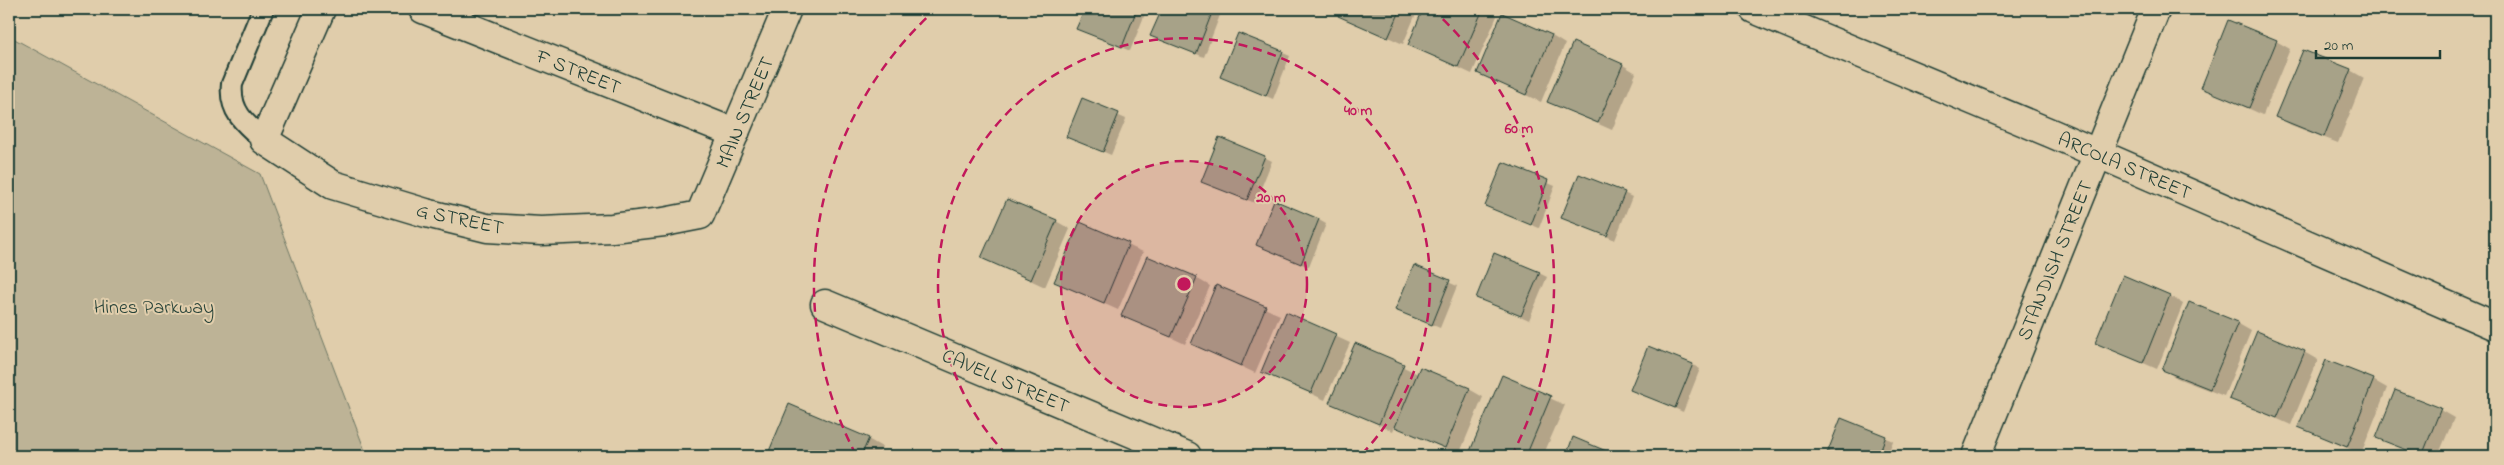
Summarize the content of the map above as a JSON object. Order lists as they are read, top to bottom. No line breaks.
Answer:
{"streets":{"street":["F STREET","MAIN STREET","ARCOLA STREET","G STREET","STANDISH STREET","CAVELL STREET"]},"crossings":[["F STREET","MAIN STREET"],["MAIN STREET","G STREET"],["ARCOLA STREET","STANDISH STREET"]],"parks":["Hines Parkway"],"scale_bar":"20 m","rings":["40 m","60 m","20 m"]}
